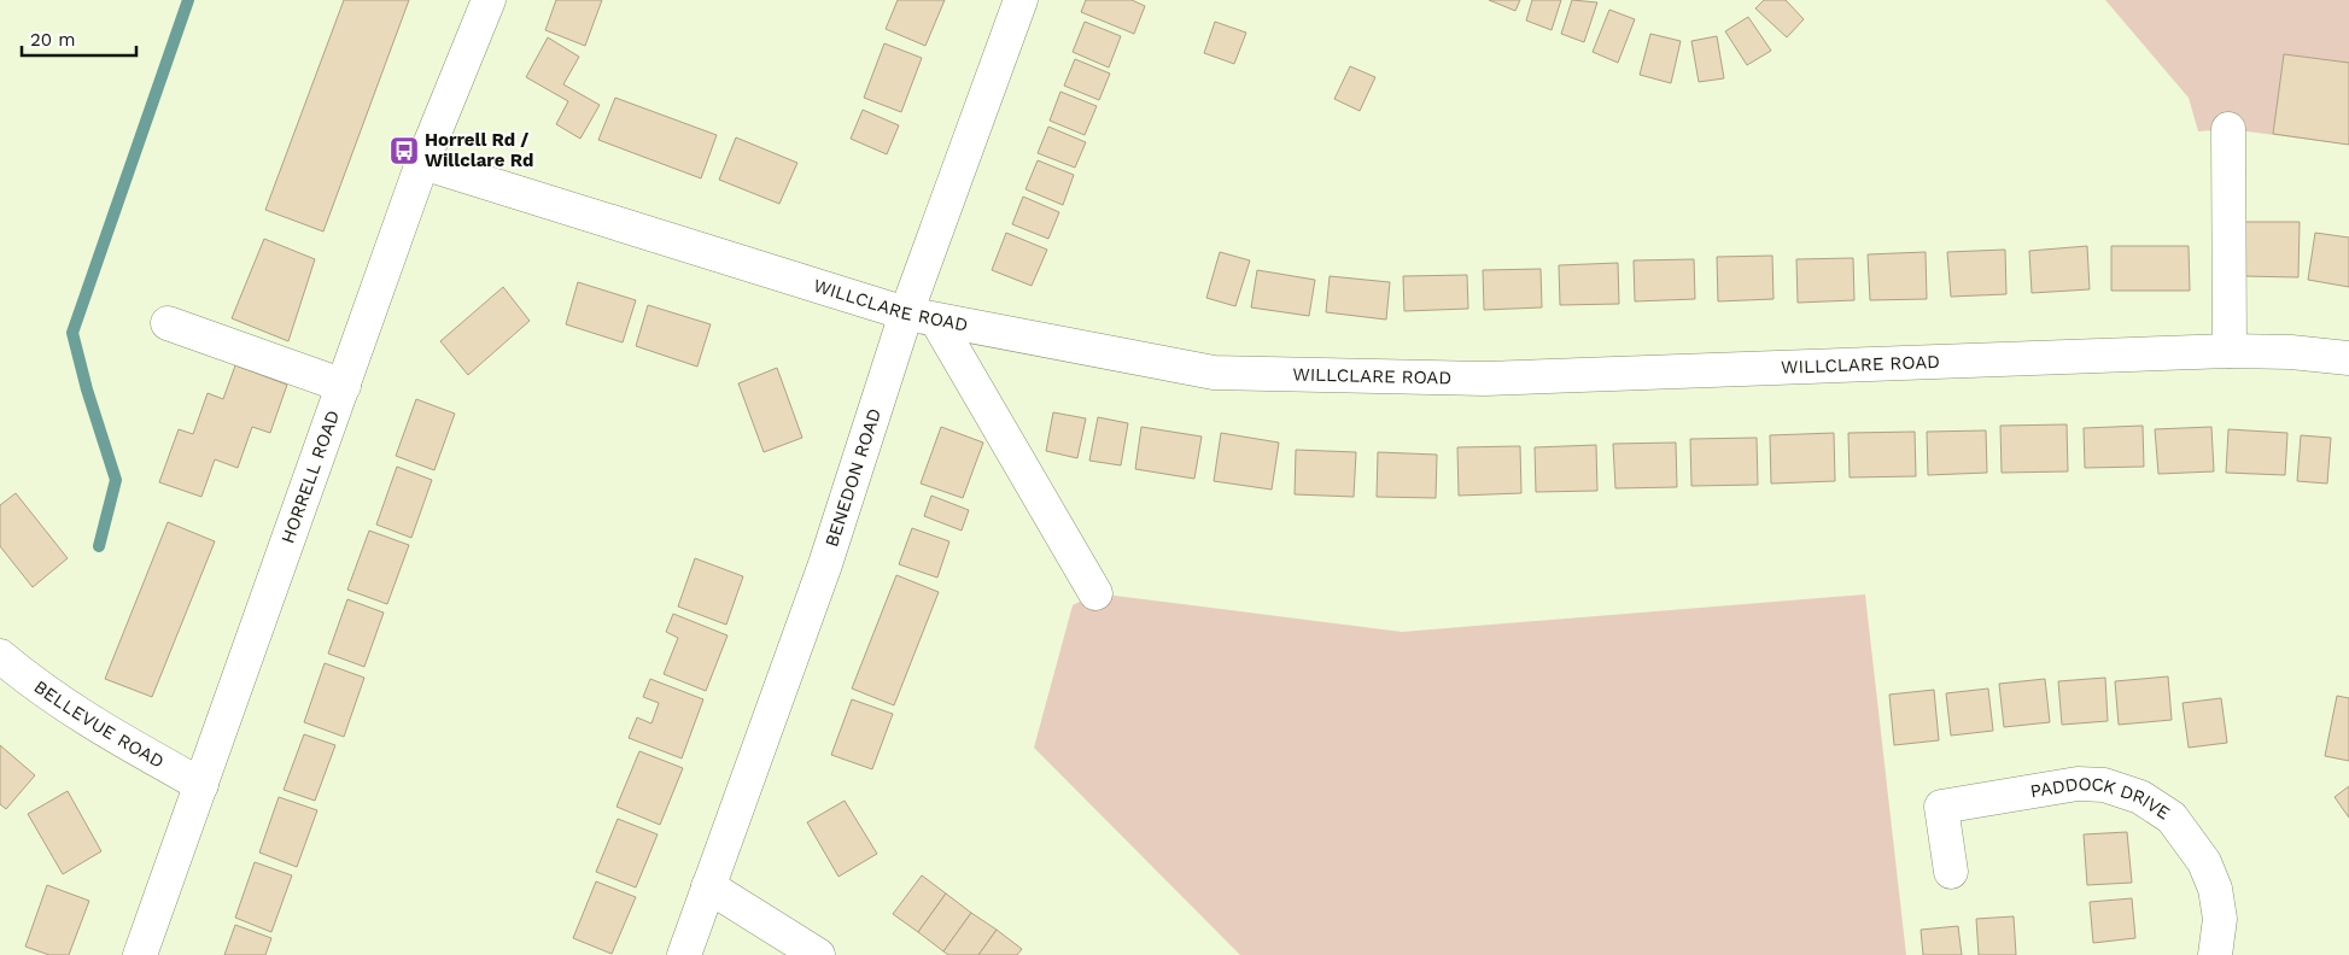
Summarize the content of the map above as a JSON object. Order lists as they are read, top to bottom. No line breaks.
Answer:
{"streets":{"street":["WILLCLARE ROAD","HORRELL ROAD","BENEDON ROAD","BELLEVUE ROAD","PADDOCK DRIVE"]},"crossings":[["WILLCLARE ROAD","HORRELL ROAD"],["WILLCLARE ROAD","BENEDON ROAD"],["HORRELL ROAD","BELLEVUE ROAD"]],"places":{"bus stop":["Horrell Rd / Willclare Rd"]},"scale_bar":"20 m"}
